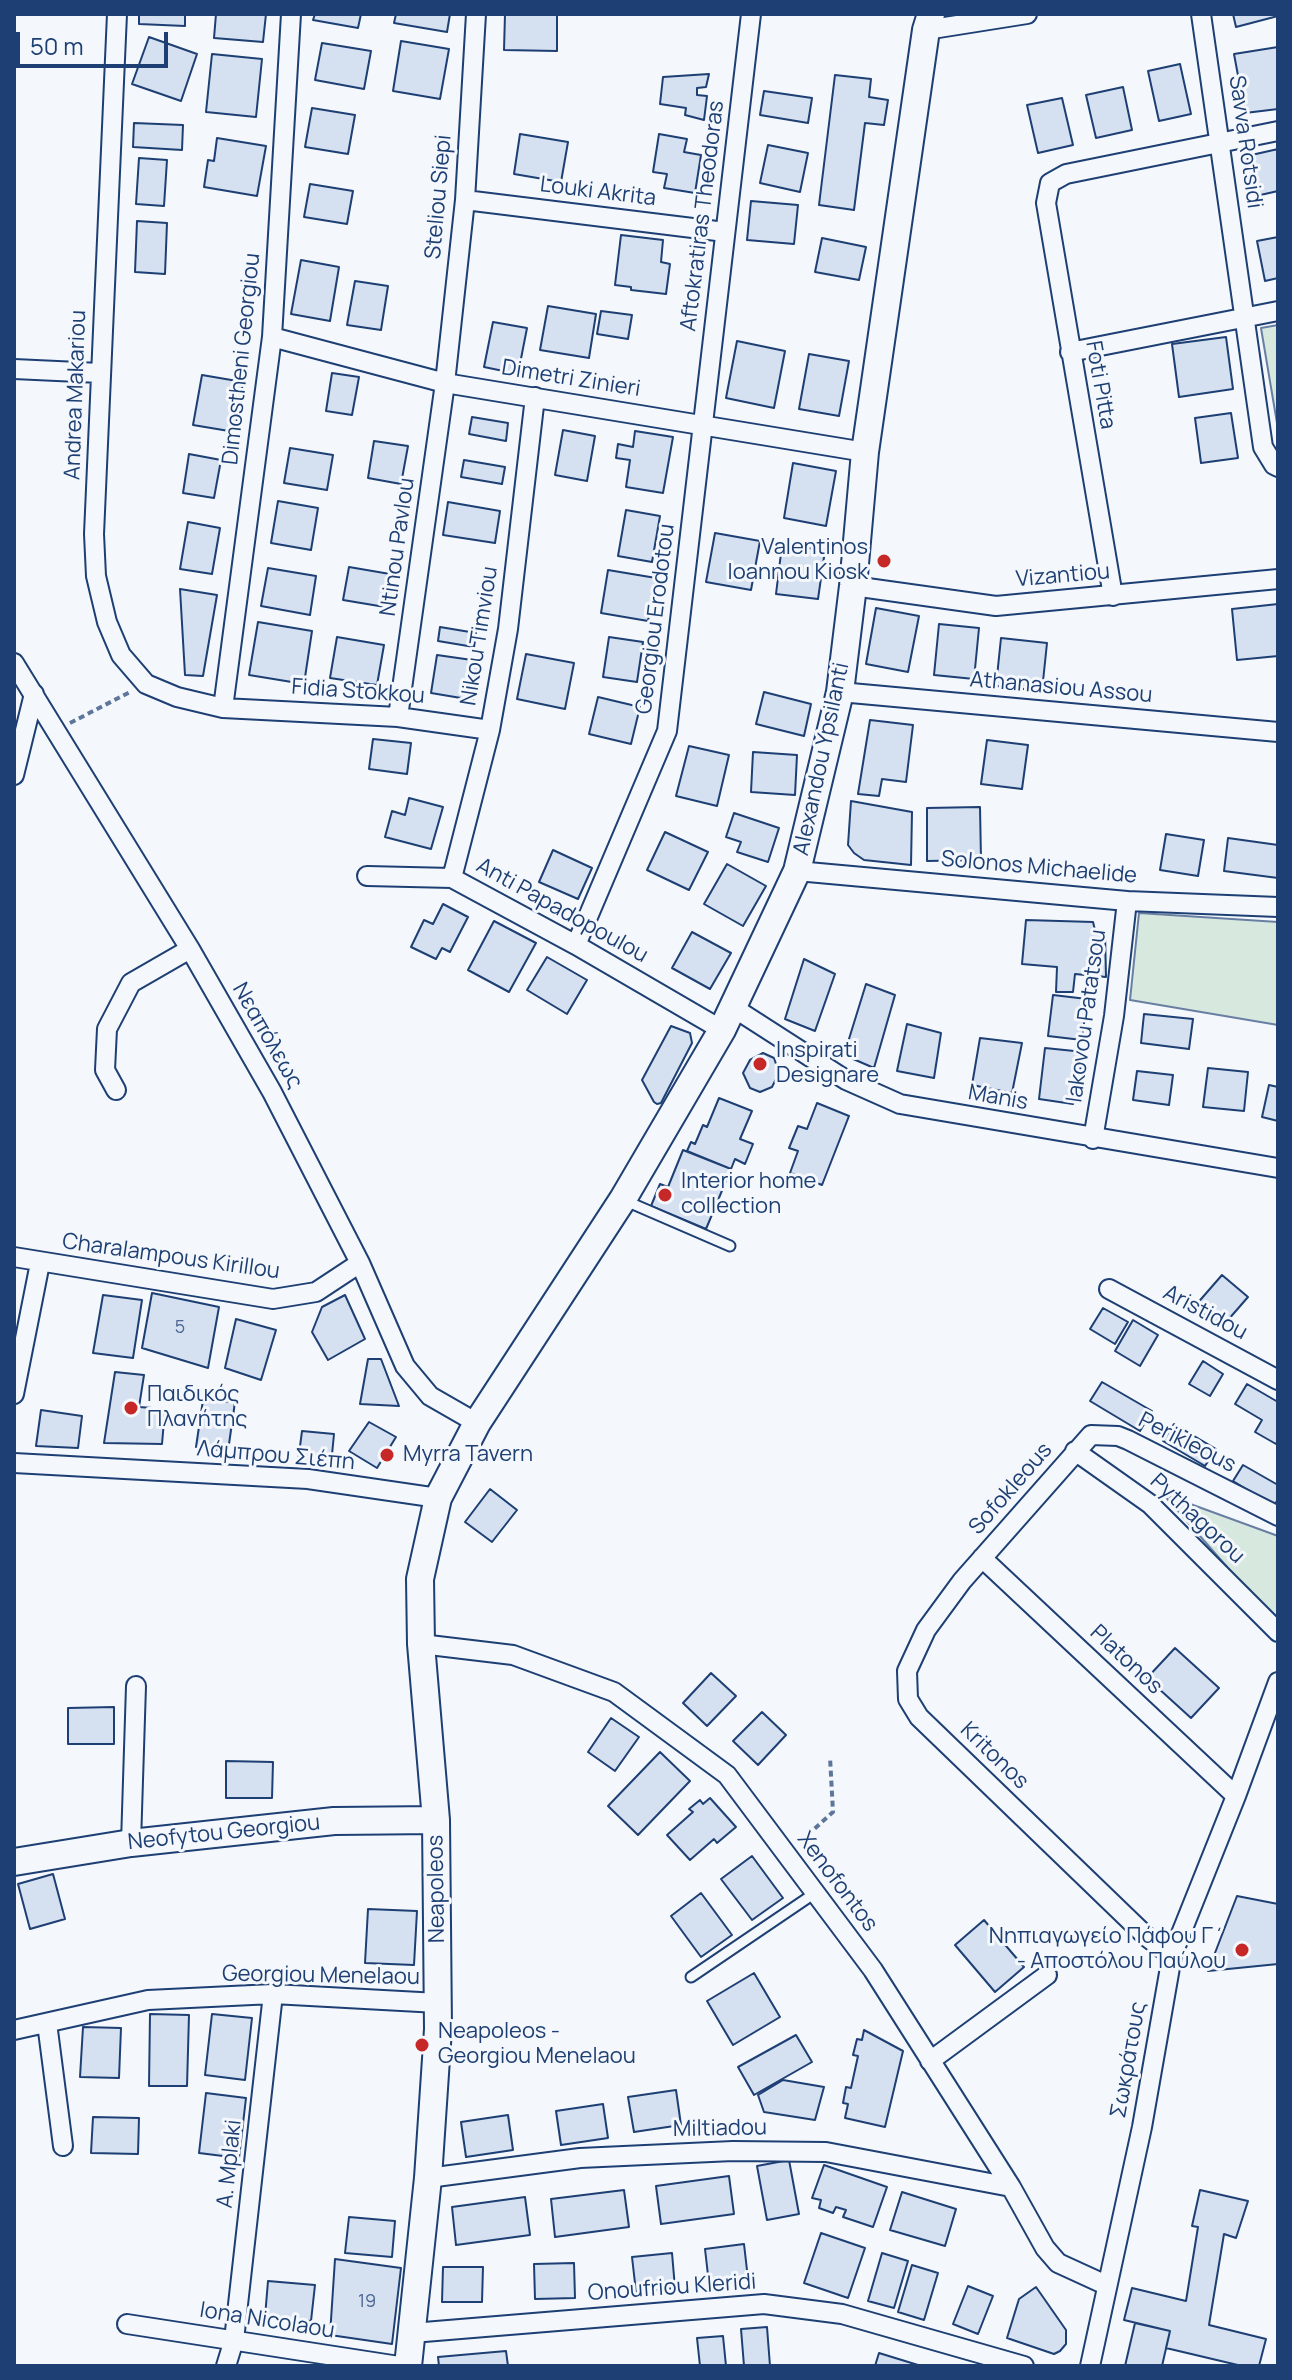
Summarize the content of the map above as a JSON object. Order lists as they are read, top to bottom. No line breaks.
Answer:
{"streets":{"main road":["Alexandou Ypsilanti","Neofytou Georgiou","Neapoleos"],"street":["Savva Rotsidi","Louki Akrita","Steliou Siepi","Aftokratiras Theodoras","Dimostheni Georgiou","Dimetri Zinieri","Foti Pitta","Andrea Makariou","Ntinou Pavlou","Vizantiou","Georgiou Erodotou","Nikou Timviou","Athanasiou Assou","Fidia Stokkou","Solonos Michaelide","Anti Papadopoulou","Iakovou Patatsou","Νεαπόλεως","Manis","Charalampous Kirillou","Aristidou","Perikleous","Λάμπρου Σιέπη","Sofokleous","Pythagorou","Platonos","Kritonos","Xenofontos","Georgiou Menelaou","Σωκράτους","Miltiadou","A. Mplaki","Onoufriou Kleridi","Iona Nicolaou"]},"crossings":[["Savva Rotsidi","Foti Pitta"],["Louki Akrita","Steliou Siepi"],["Louki Akrita","Aftokratiras Theodoras"],["Steliou Siepi","Dimetri Zinieri"],["Steliou Siepi","Ntinou Pavlou"],["Aftokratiras Theodoras","Dimetri Zinieri"],["Aftokratiras Theodoras","Georgiou Erodotou"],["Dimostheni Georgiou","Dimetri Zinieri"],["Dimostheni Georgiou","Andrea Makariou"],["Dimostheni Georgiou","Fidia Stokkou"],["Dimetri Zinieri","Ntinou Pavlou"],["Dimetri Zinieri","Georgiou Erodotou"],["Dimetri Zinieri","Nikou Timviou"],["Dimetri Zinieri","Alexandou Ypsilanti"],["Foti Pitta","Vizantiou"],["Andrea Makariou","Fidia Stokkou"],["Ntinou Pavlou","Fidia Stokkou"],["Vizantiou","Alexandou Ypsilanti"],["Georgiou Erodotou","Anti Papadopoulou"],["Nikou Timviou","Fidia Stokkou"],["Nikou Timviou","Anti Papadopoulou"],["Athanasiou Assou","Alexandou Ypsilanti"],["Alexandou Ypsilanti","Solonos Michaelide"],["Alexandou Ypsilanti","Anti Papadopoulou"],["Alexandou Ypsilanti","Νεαπόλεως"],["Alexandou Ypsilanti","Manis"],["Alexandou Ypsilanti","Neapoleos"],["Solonos Michaelide","Iakovou Patatsou"],["Anti Papadopoulou","Manis"],["Iakovou Patatsou","Manis"],["Νεαπόλεως","Charalampous Kirillou"],["Νεαπόλεως","Neapoleos"],["Perikleous","Sofokleous"],["Perikleous","Pythagorou"],["Λάμπρου Σιέπη","Neapoleos"],["Sofokleous","Pythagorou"],["Sofokleous","Platonos"],["Sofokleous","Kritonos"],["Platonos","Kritonos"],["Platonos","Σωκράτους"],["Kritonos","Σωκράτους"],["Neofytou Georgiou","Neapoleos"],["Xenofontos","Neapoleos"],["Xenofontos","Σωκράτους"],["Xenofontos","Miltiadou"],["Neapoleos","Georgiou Menelaou"],["Neapoleos","Miltiadou"],["Neapoleos","Onoufriou Kleridi"],["Georgiou Menelaou","A. Mplaki"],["A. Mplaki","Iona Nicolaou"]],"places":["Valentinos Ioannou Kiosk","Inspirati Designare","Interior home collection","Παιδικός Πλανήτης","Myrra Tavern","Νηπιαγωγείο Πάφου Γ΄ - Αποστόλου Παύλου","Neapoleos - Georgiou Menelaou"],"house_numbers":["5","19"],"scale_bar":"50 m"}
